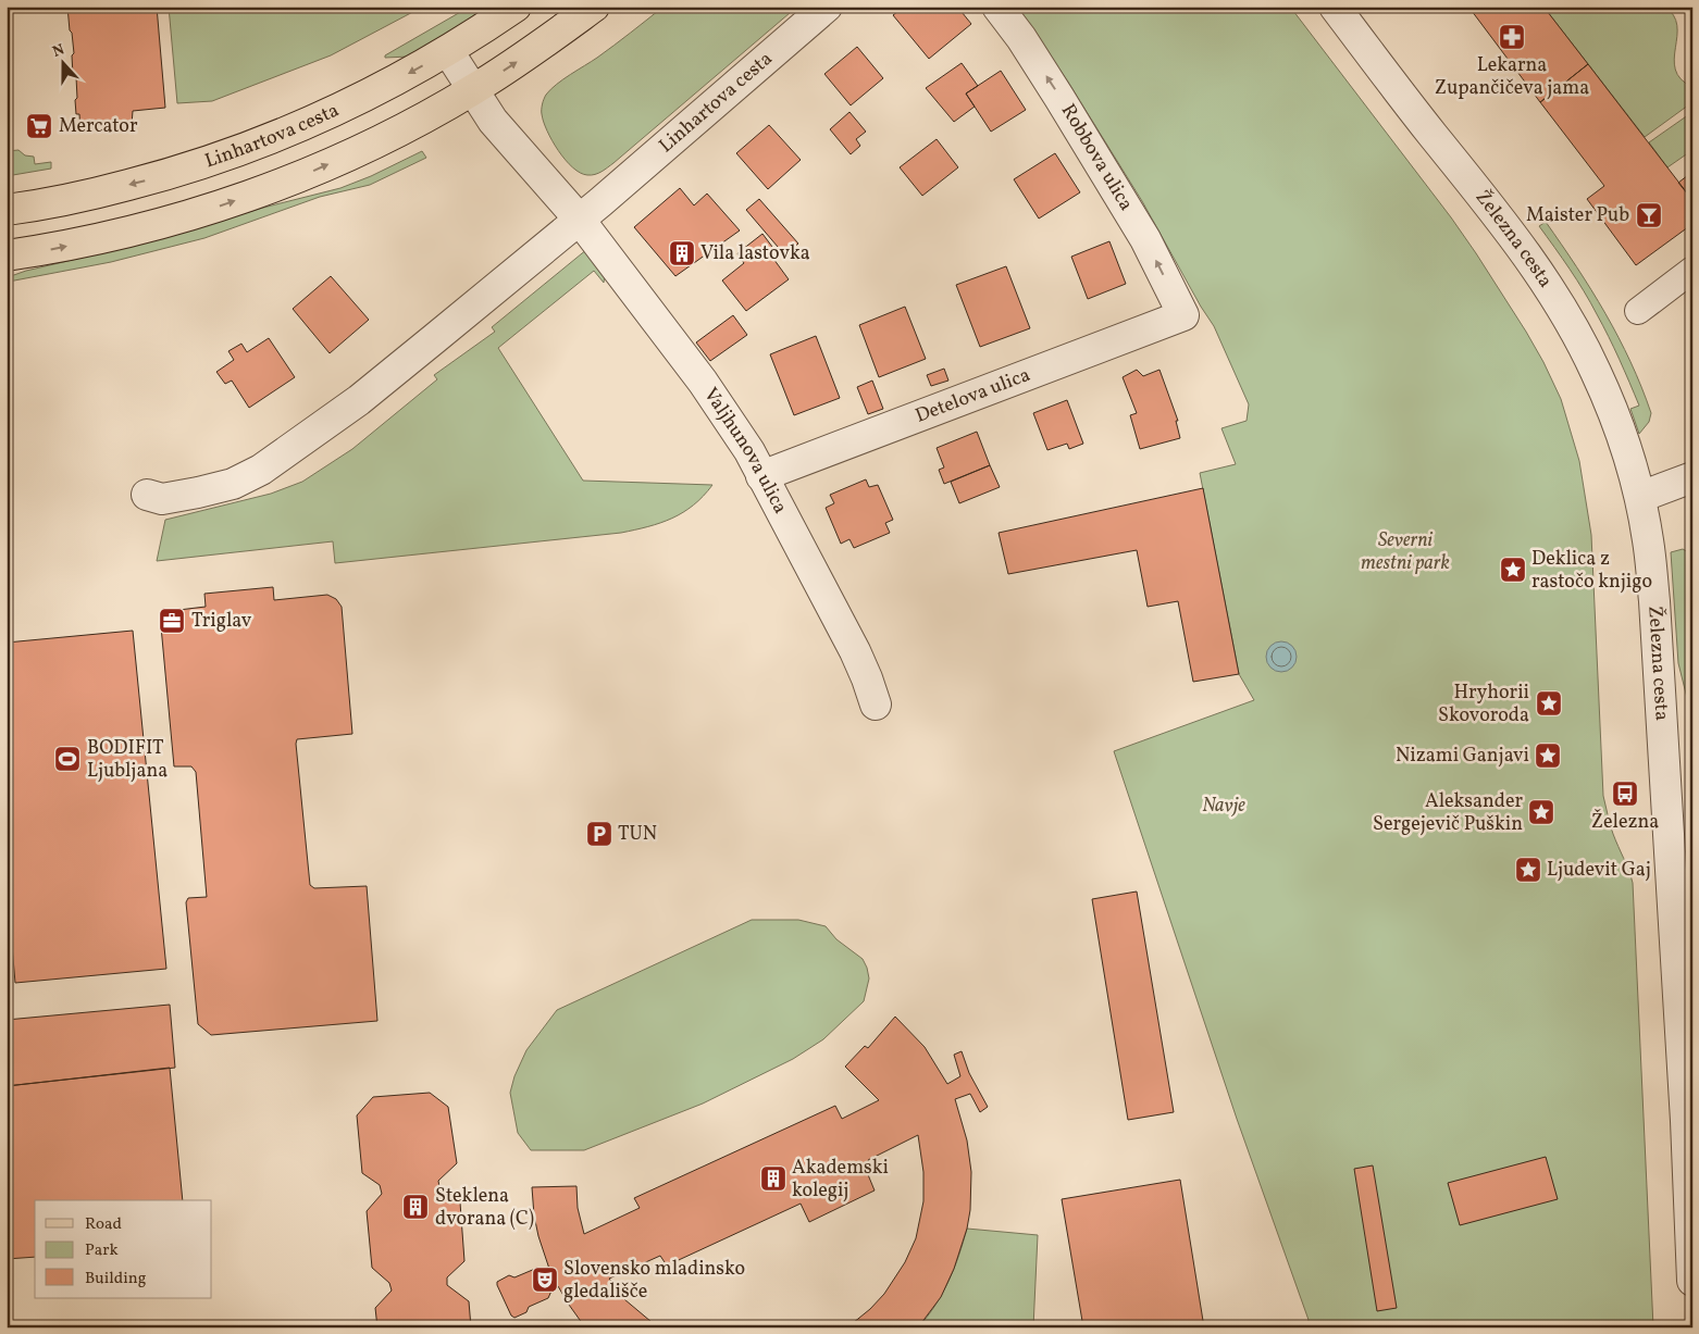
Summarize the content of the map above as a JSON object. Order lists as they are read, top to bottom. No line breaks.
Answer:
{"streets":{"main road":["Linhartova cesta"],"street":["Robbova ulica","Železna cesta","Detelova ulica","Valjhunova ulica"]},"crossings":[["Linhartova cesta","Valjhunova ulica"],["Robbova ulica","Detelova ulica"],["Detelova ulica","Valjhunova ulica"]],"one_way":["Robbova ulica"],"parks":["Severni mestni park","Navje"],"places":{"pharmacy":["Lekarna Zupančičeva jama"],"supermarket":["Mercator"],"bar":["Maister Pub"],"building":["Vila lastovka","Akademski kolegij","Steklena dvorana (C)"],"place":["Deklica z rastočo knjigo","Hryhorii Skovoroda","Nizami Ganjavi","Aleksander Sergejevič Puškin","Ljudevit Gaj"],"office":["Triglav"],"sports":["BODIFIT Ljubljana"],"bus stop":["Železna"],"parking":["TUN"],"theatre":["Slovensko mladinsko gledališče"]},"legend":["Road","Park","Building"],"north":"top"}
